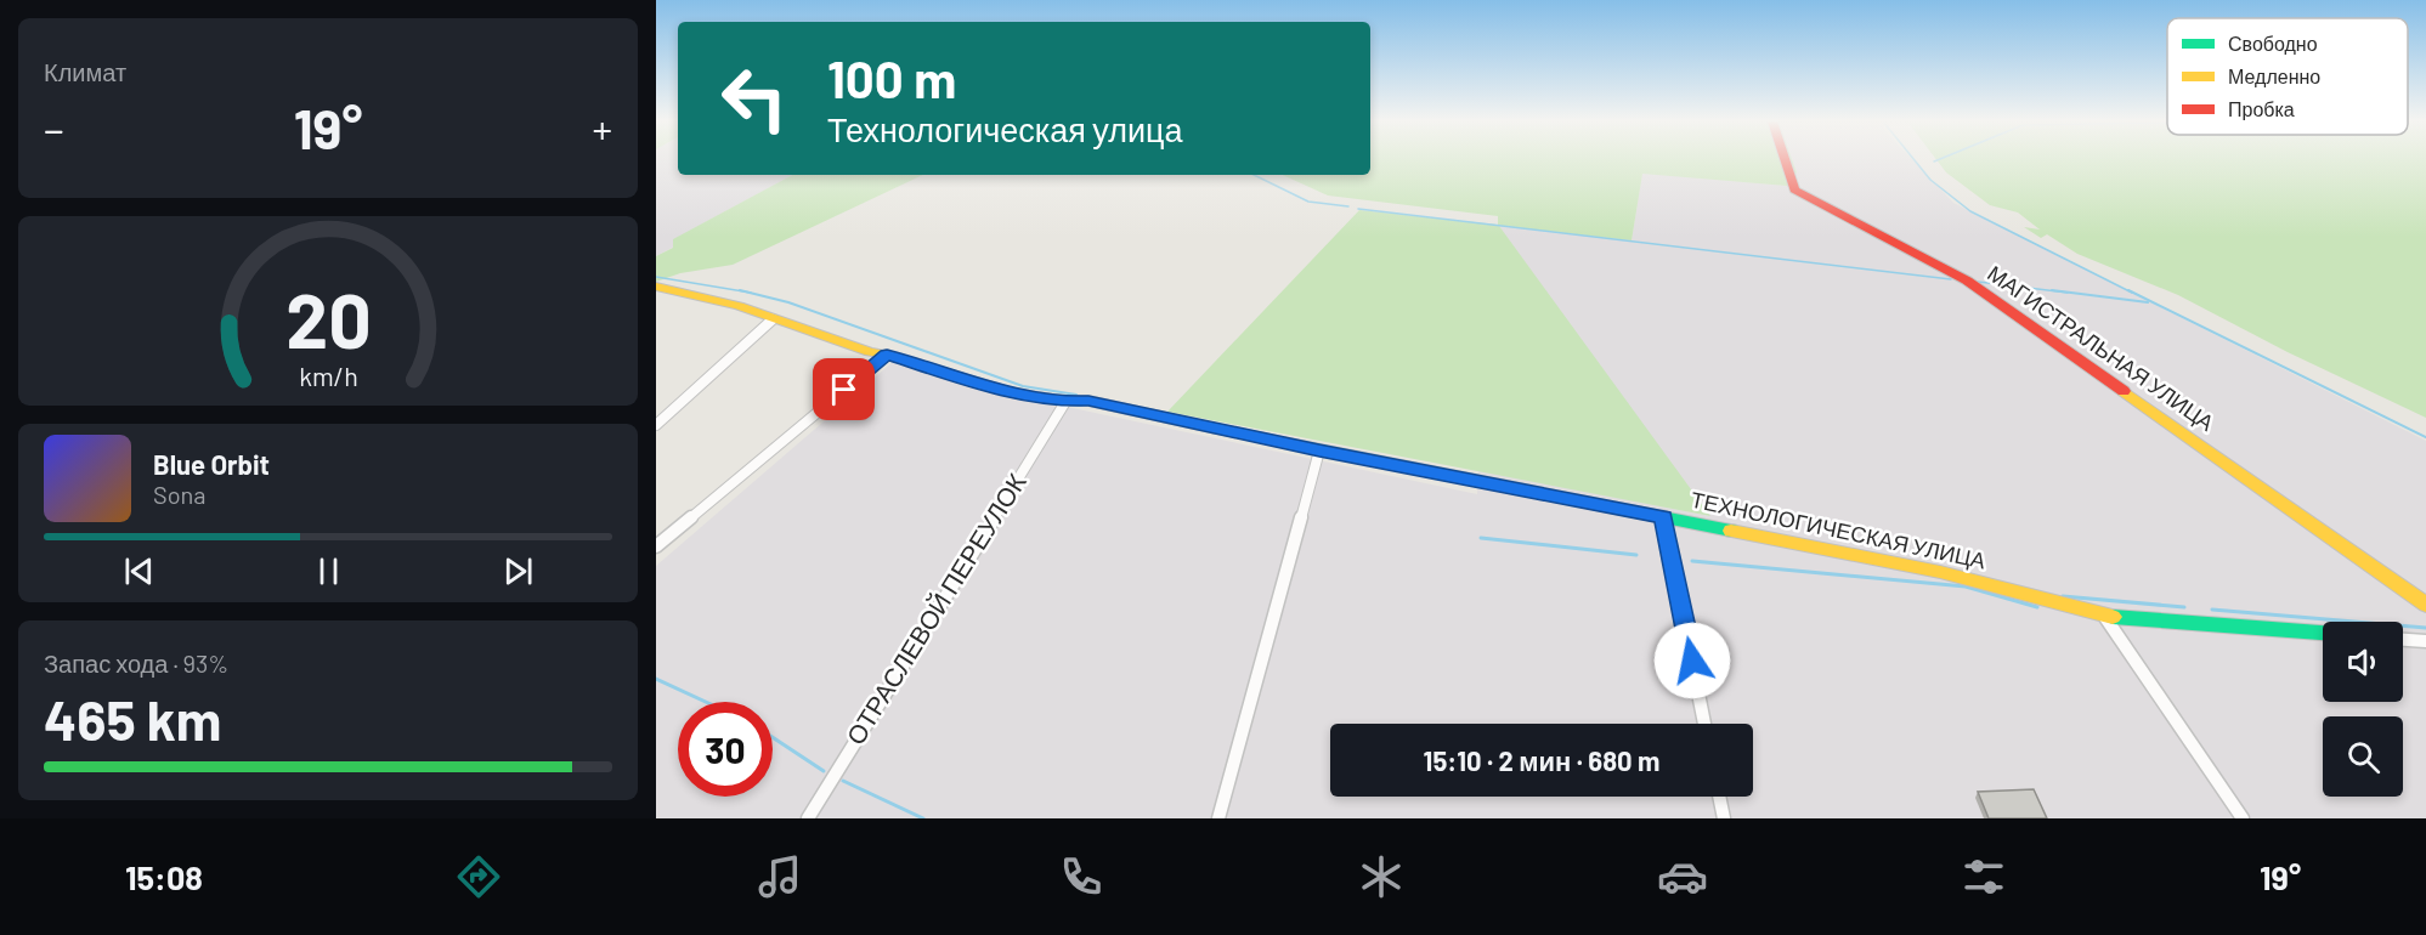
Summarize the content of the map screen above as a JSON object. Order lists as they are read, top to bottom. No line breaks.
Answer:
{"streets":{"street":["МАГИСТРАЛЬНАЯ УЛИЦА","ТЕХНОЛОГИЧЕСКАЯ УЛИЦА","ОТРАСЛЕВОЙ ПЕРЕУЛОК"]},"crossings":[["ТЕХНОЛОГИЧЕСКАЯ УЛИЦА","ОТРАСЛЕВОЙ ПЕРЕУЛОК"]],"legend":["Свободно","Медленно","Пробка"],"page":{"tile":["Климат",["Запас хода · 93%","465 km"]],"turn":["100 m","Технологическая улица"],"heat":["−","19°","+"],"song":["Blue Orbit","Sona"],"limit":"30","trip":"15:10 · 2 мин · 680 m","tabs":["15:08","19°"],"gauge":["20","km/h"]}}
